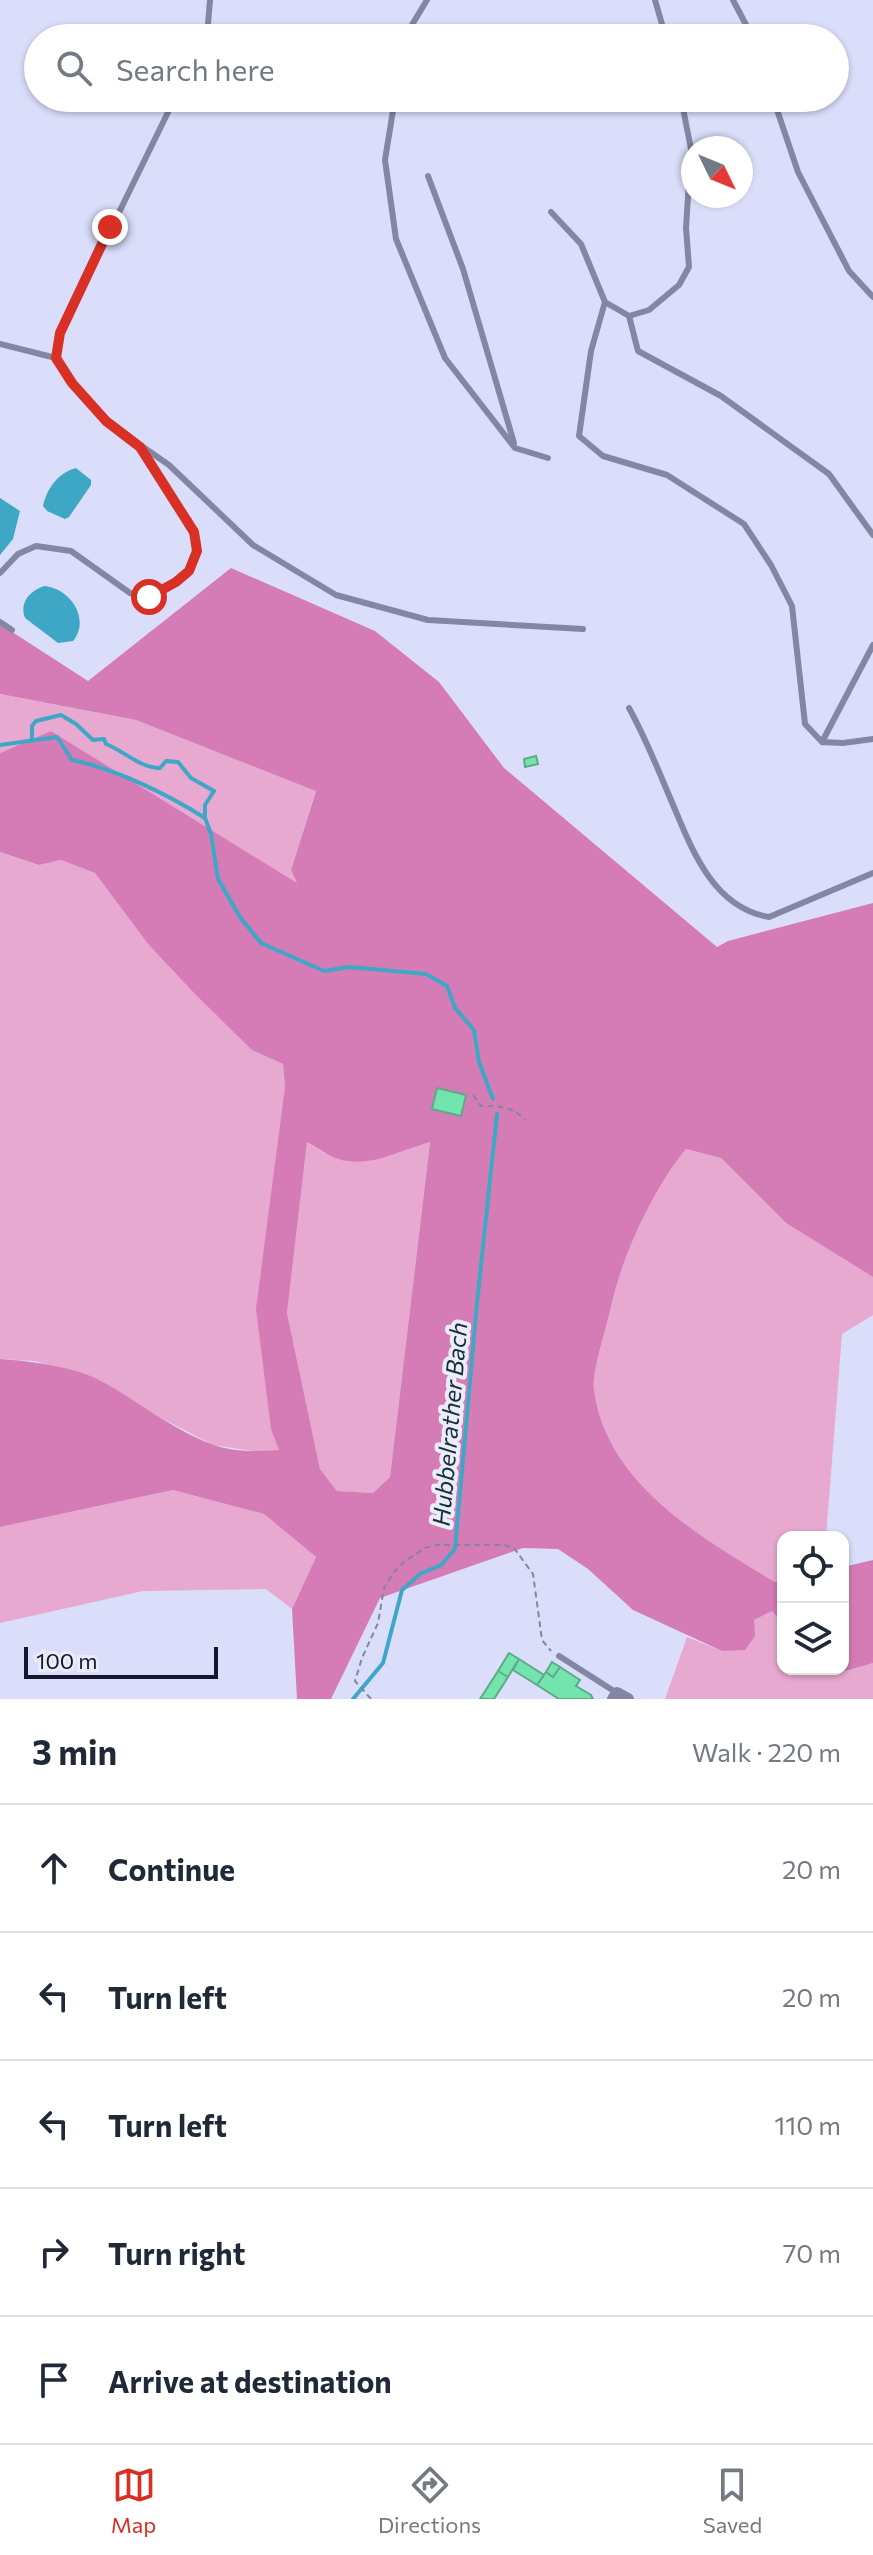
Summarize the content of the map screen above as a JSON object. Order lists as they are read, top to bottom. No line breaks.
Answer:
{"water":["Hubbelrather Bach"],"scale_bar":"100 m","north":"bottom right","page":{"search":"Search here","scale":"100 m","heading":["3 min","Walk · 220 m"],"list":[["Continue","20 m"],["Turn left","20 m"],["Turn left","110 m"],["Turn right","70 m"],"Arrive at destination"],"nav":["Map","Directions","Saved"]}}
